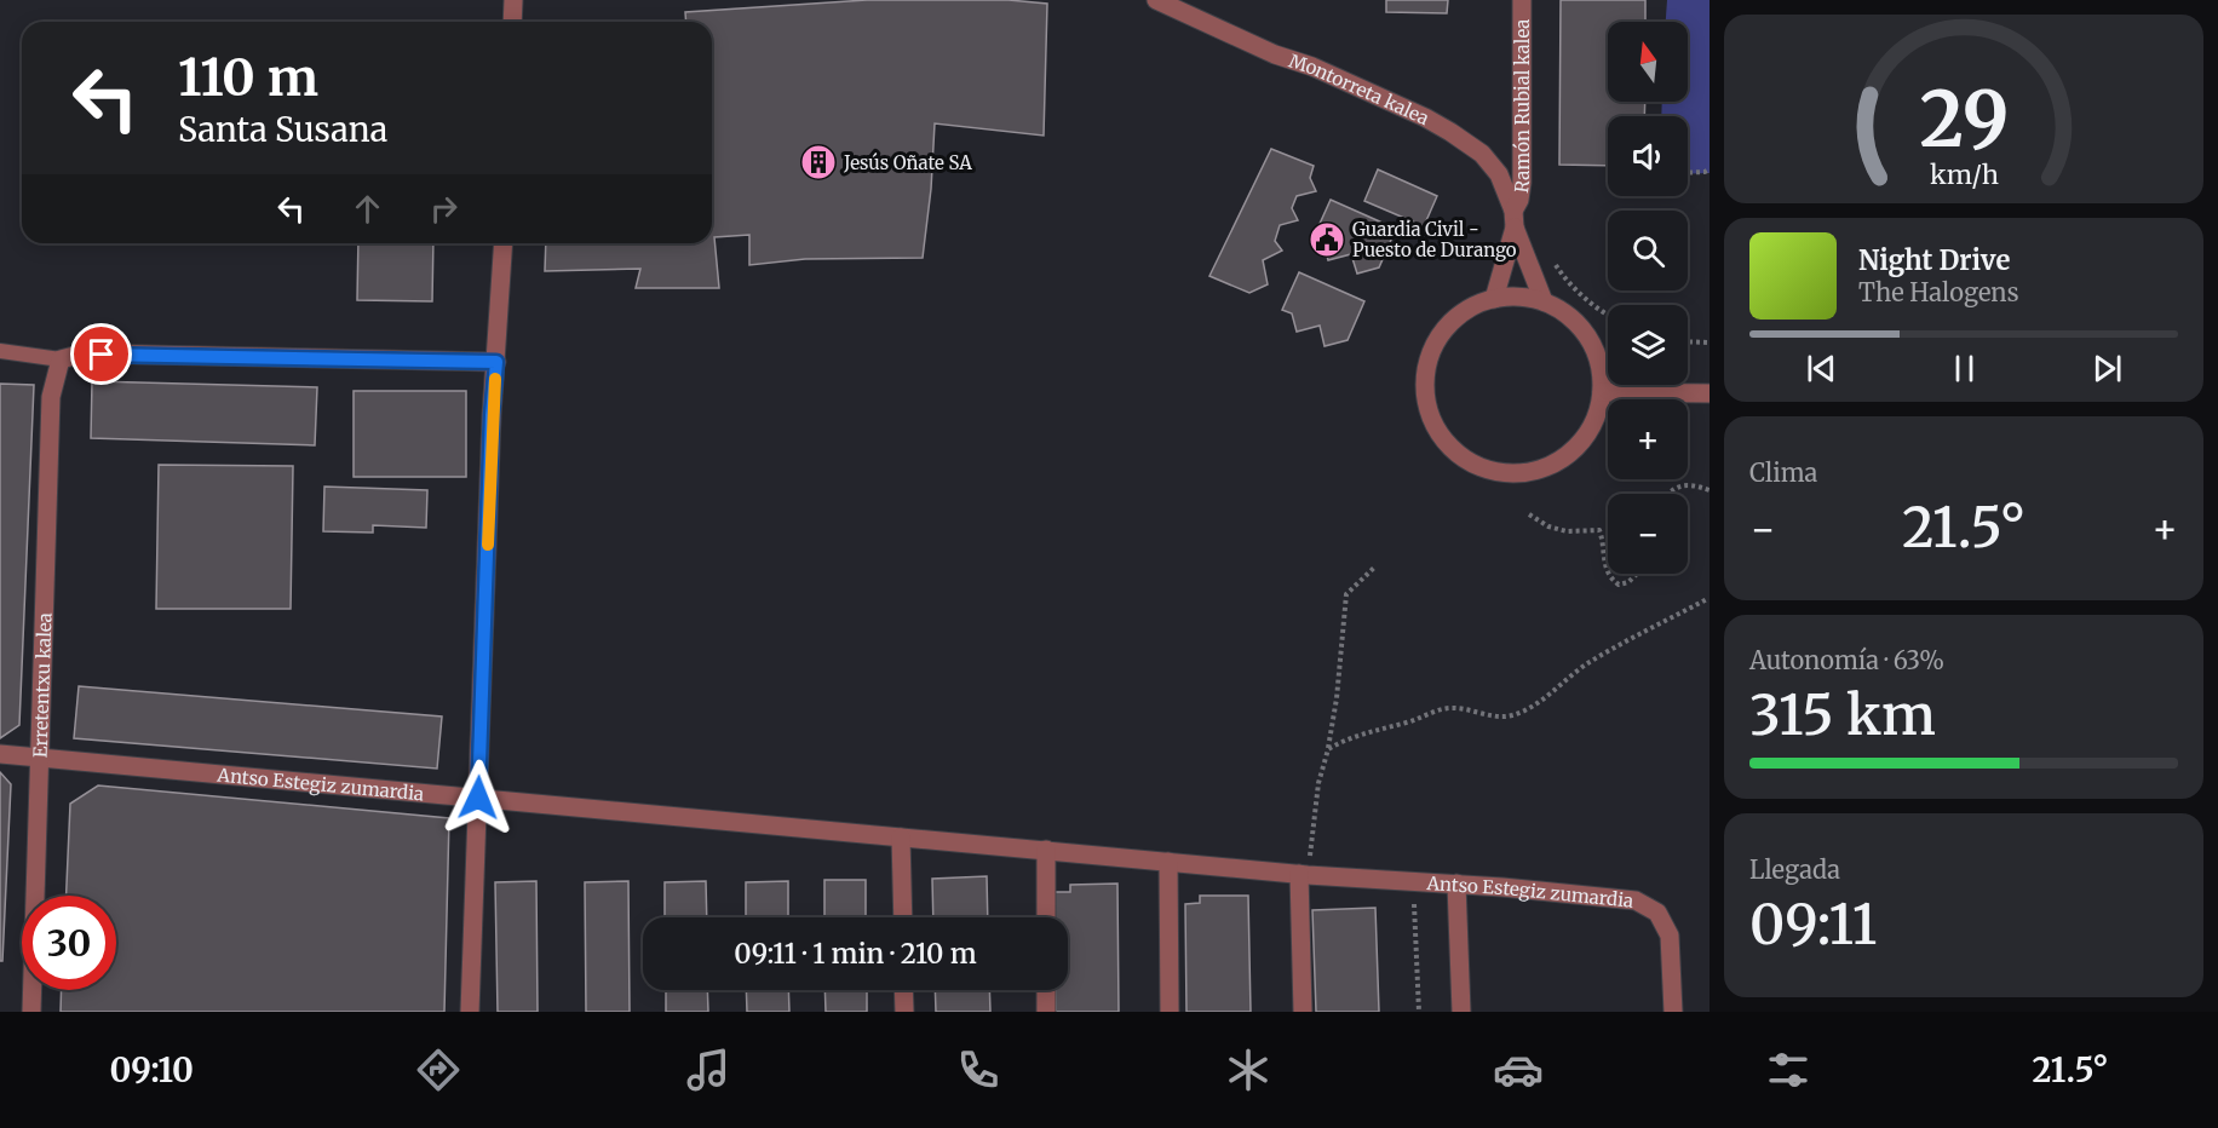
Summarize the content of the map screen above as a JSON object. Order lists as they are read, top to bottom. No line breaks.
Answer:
{"streets":{"street":["Montorreta kalea","Ramón Rubial kalea","Erretentxu kalea","Antso Estegiz zumardia"]},"crossings":[["Montorreta kalea","Ramón Rubial kalea"],["Erretentxu kalea","Antso Estegiz zumardia"]],"places":{"building":["Jesús Oñate SA"],"public building":["Guardia Civil - Puesto de Durango"]},"north":"top","page":{"map_buttons":["+","−"],"turn":["110 m","Santa Susana"],"song":["Night Drive","The Halogens"],"tile":["Clima",["Autonomía · 63%","315 km"],["Llegada","09:11"]],"heat":["−","21.5°","+"],"limit":"30","trip":"09:11 · 1 min · 210 m","tabs":["09:10","21.5°"],"gauge":["29","km/h"]}}
